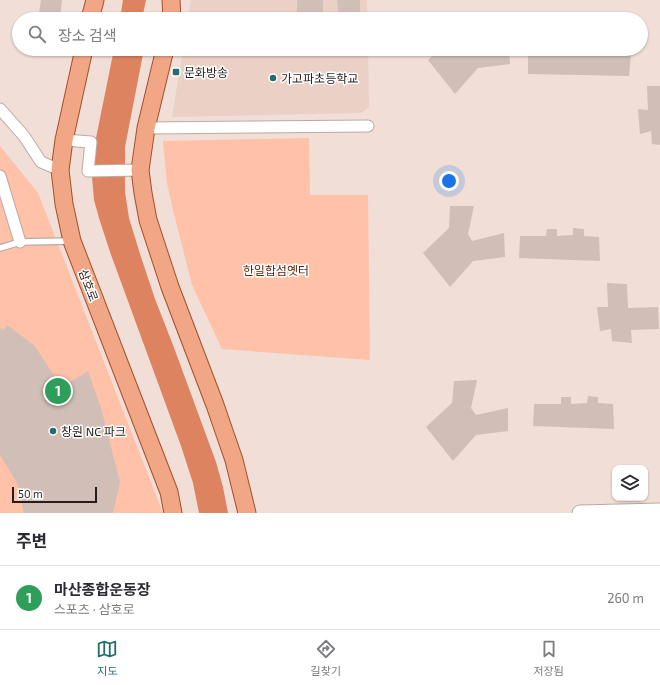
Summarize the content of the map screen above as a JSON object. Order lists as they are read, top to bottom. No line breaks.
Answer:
{"streets":{"main road":["삼호로"]},"parks":["한일합섬옛터"],"places":{"transit":["문화방송"],"other":["가고파초등학교","창원 NC 파크"]},"scale_bar":"50 m","page":{"search":"장소 검색","pins":"1","scale":"50 m","heading":"주변","list":[{"mark":"1","name":"마산종합운동장","note":"스포츠 · 삼호로","value":"260 m"}],"nav":["지도","길찾기","저장됨"]}}
